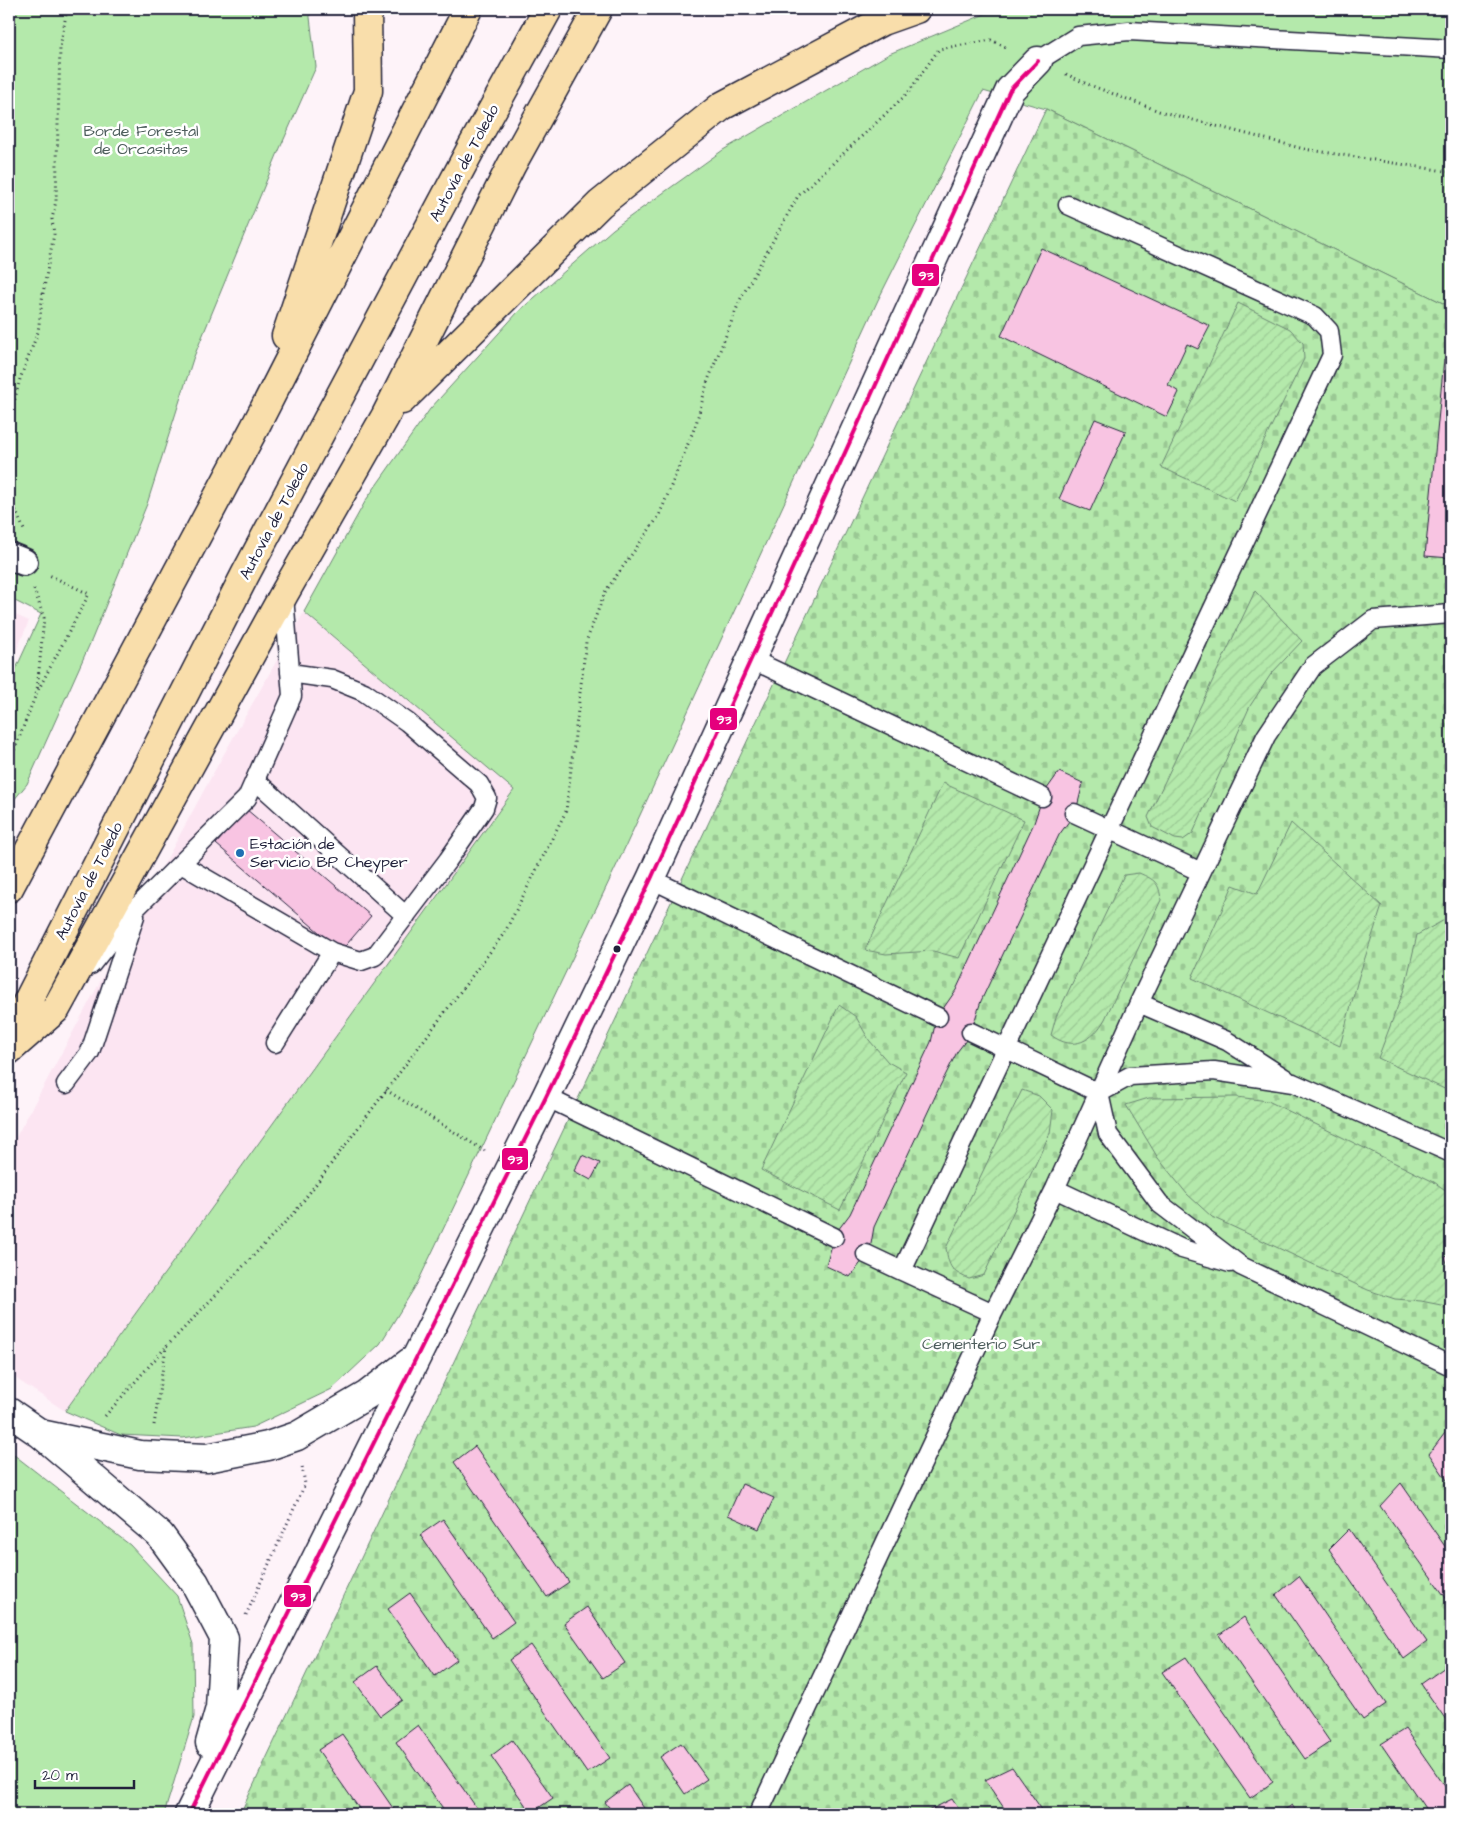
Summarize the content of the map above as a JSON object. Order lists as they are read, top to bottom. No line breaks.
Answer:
{"streets":{"highway":["Autovía de Toledo"]},"parks":["Borde Forestal de Orcasitas","Cementerio Sur"],"places":["Estación de Servicio BP Cheyper"],"lines":["transit line 93"],"scale_bar":"20 m"}
